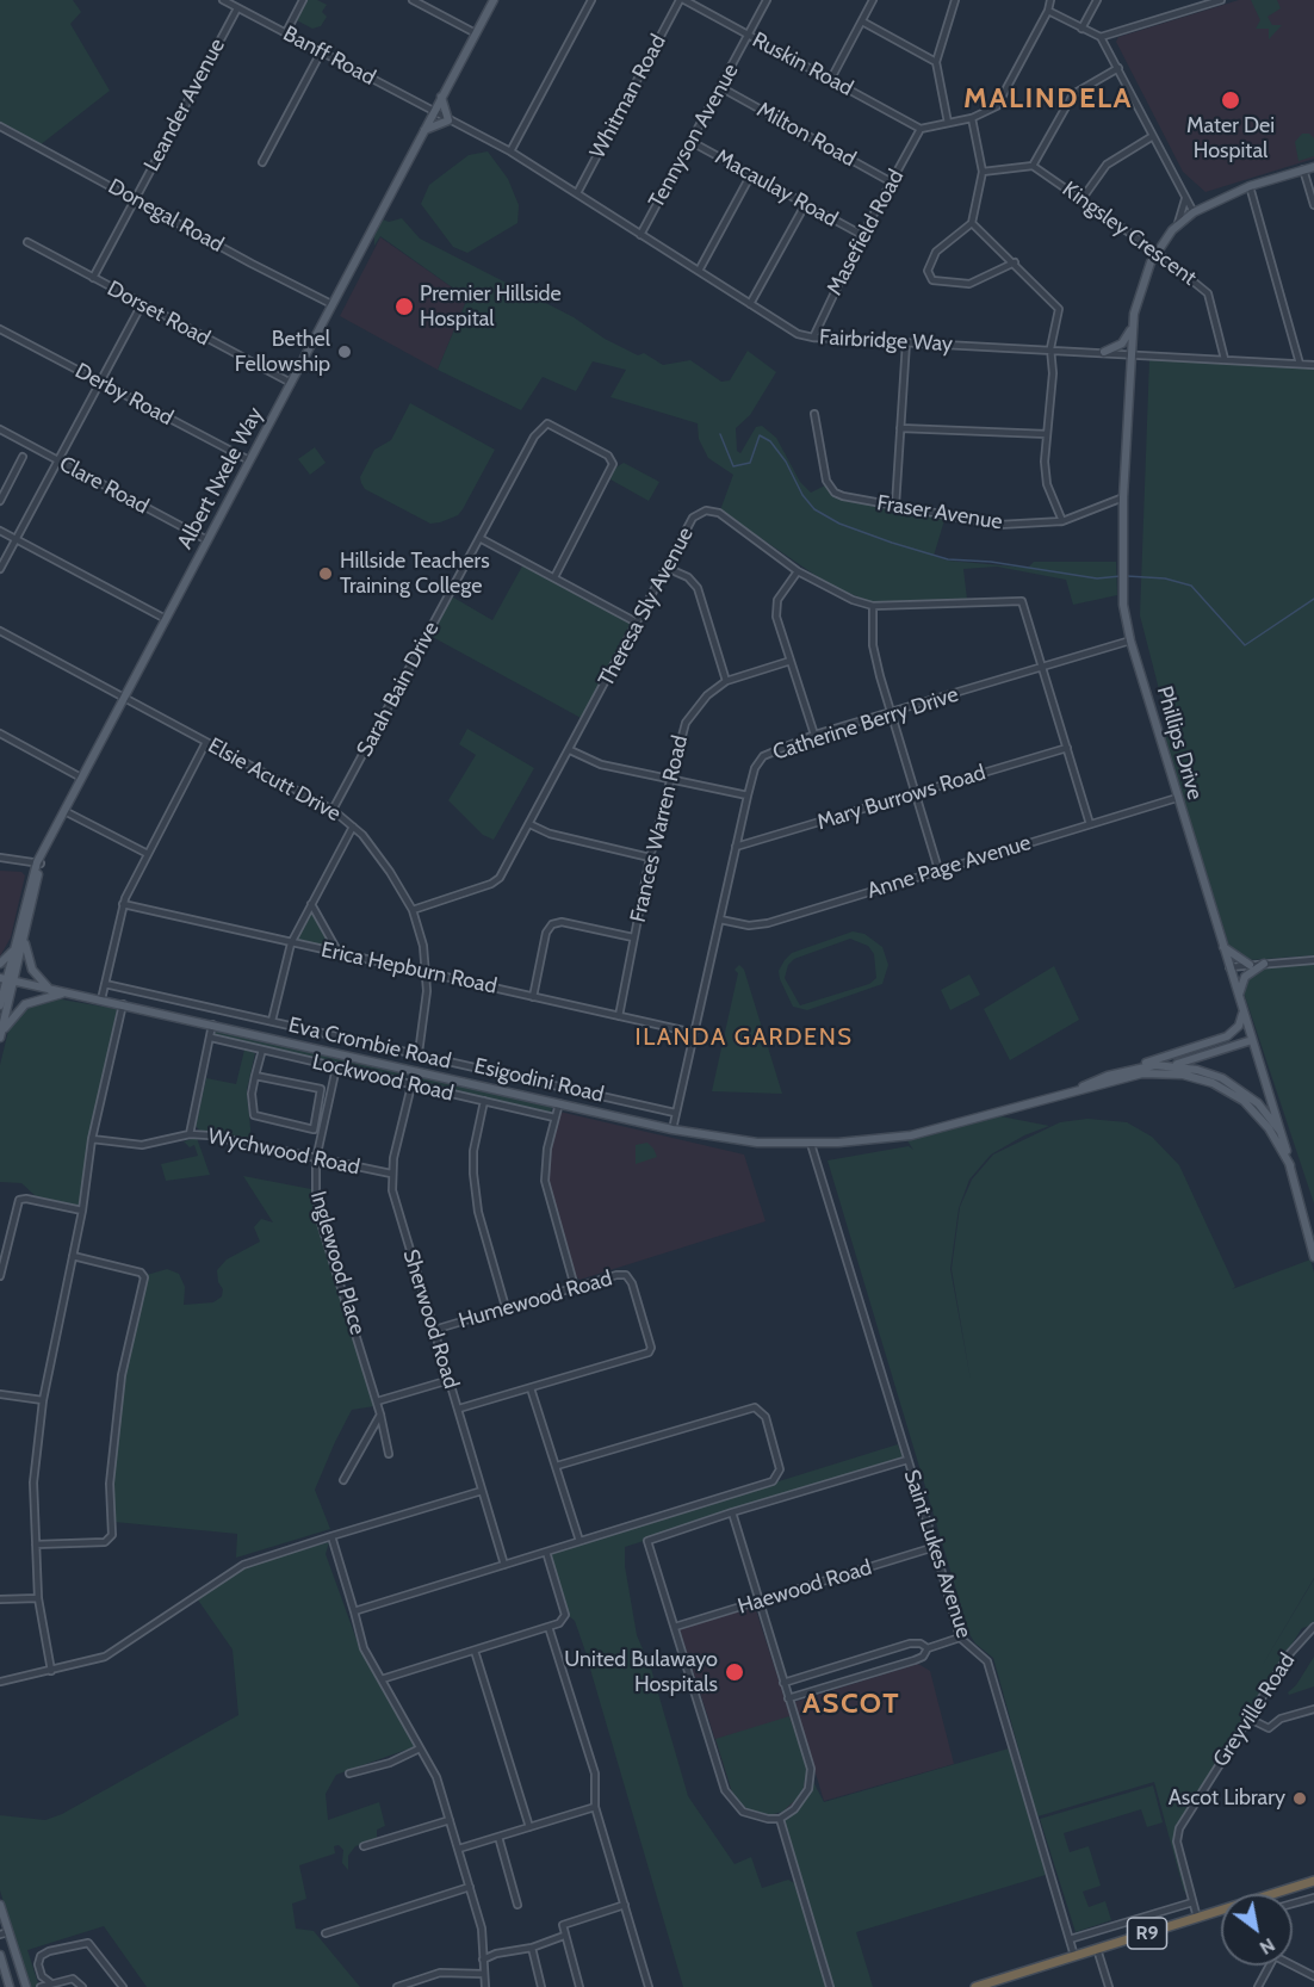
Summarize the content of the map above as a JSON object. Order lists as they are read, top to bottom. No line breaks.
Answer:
{"streets":{"highway":["R9"],"main road":["Albert Nxele Way","Phillips Drive","Esigodini Road"],"street":["Banff Road","Ruskin Road","Whitman Road","Leander Avenue","Milton Road","Tennyson Avenue","Macaulay Road","Donegal Road","Masefield Road","Kingsley Crescent","Dorset Road","Fairbridge Way","Derby Road","Clare Road","Fraser Avenue","Theresa Sly Avenue","Sarah Bain Drive","Catherine Berry Drive","Elsie Acutt Drive","Mary Burrows Road","Frances Warren Road","Anne Page Avenue","Erica Hepburn Road","Eva Crombie Road","Lockwood Road","Wychwood Road","Inglewood Place","Humewood Road","Sherwood Road","Saint Lukes Avenue","Haewood Road","Greyville Road"]},"crossings":[["Banff Road","Leander Avenue"],["Banff Road","Fairbridge Way"],["Banff Road","Albert Nxele Way"],["Ruskin Road","Whitman Road"],["Ruskin Road","Tennyson Avenue"],["Ruskin Road","Masefield Road"],["Whitman Road","Fairbridge Way"],["Leander Avenue","Donegal Road"],["Leander Avenue","Dorset Road"],["Milton Road","Tennyson Avenue"],["Milton Road","Masefield Road"],["Tennyson Avenue","Macaulay Road"],["Tennyson Avenue","Fairbridge Way"],["Macaulay Road","Masefield Road"],["Donegal Road","Albert Nxele Way"],["Masefield Road","Fairbridge Way"],["Kingsley Crescent","Fairbridge Way"],["Kingsley Crescent","Phillips Drive"],["Dorset Road","Albert Nxele Way"],["Fairbridge Way","Albert Nxele Way"],["Fairbridge Way","Phillips Drive"],["Derby Road","Albert Nxele Way"],["Albert Nxele Way","Clare Road"],["Albert Nxele Way","Elsie Acutt Drive"],["Albert Nxele Way","Esigodini Road"],["Fraser Avenue","Phillips Drive"],["Theresa Sly Avenue","Catherine Berry Drive"],["Theresa Sly Avenue","Elsie Acutt Drive"],["Sarah Bain Drive","Elsie Acutt Drive"],["Catherine Berry Drive","Phillips Drive"],["Catherine Berry Drive","Mary Burrows Road"],["Catherine Berry Drive","Anne Page Avenue"],["Catherine Berry Drive","Erica Hepburn Road"],["Catherine Berry Drive","Eva Crombie Road"],["Catherine Berry Drive","Esigodini Road"],["Phillips Drive","Anne Page Avenue"],["Phillips Drive","Esigodini Road"],["Elsie Acutt Drive","Erica Hepburn Road"],["Elsie Acutt Drive","Eva Crombie Road"],["Frances Warren Road","Erica Hepburn Road"],["Lockwood Road","Inglewood Place"],["Lockwood Road","Sherwood Road"],["Esigodini Road","Sherwood Road"],["Esigodini Road","Saint Lukes Avenue"],["Wychwood Road","Inglewood Place"],["Wychwood Road","Sherwood Road"],["Humewood Road","Sherwood Road"],["Saint Lukes Avenue","Haewood Road"],["Saint Lukes Avenue","R9"],["Greyville Road","R9"]],"districts":["MALINDELA","ILANDA GARDENS","ASCOT"],"places":["Mater Dei Hospital","Premier Hillside Hospital","Bethel Fellowship","Hillside Teachers Training College","United Bulawayo Hospitals","Ascot Library"],"north":"bottom right"}
